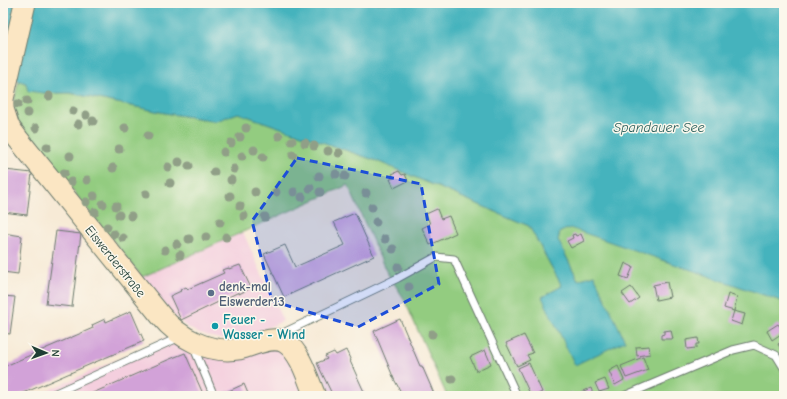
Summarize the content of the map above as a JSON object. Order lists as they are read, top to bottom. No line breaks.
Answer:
{"streets":{"street":["Eiswerderstraße"]},"water":["Spandauer See"],"places":["denk-mal Eiswerder13","Feuer - Wasser - Wind"],"north":"right"}
